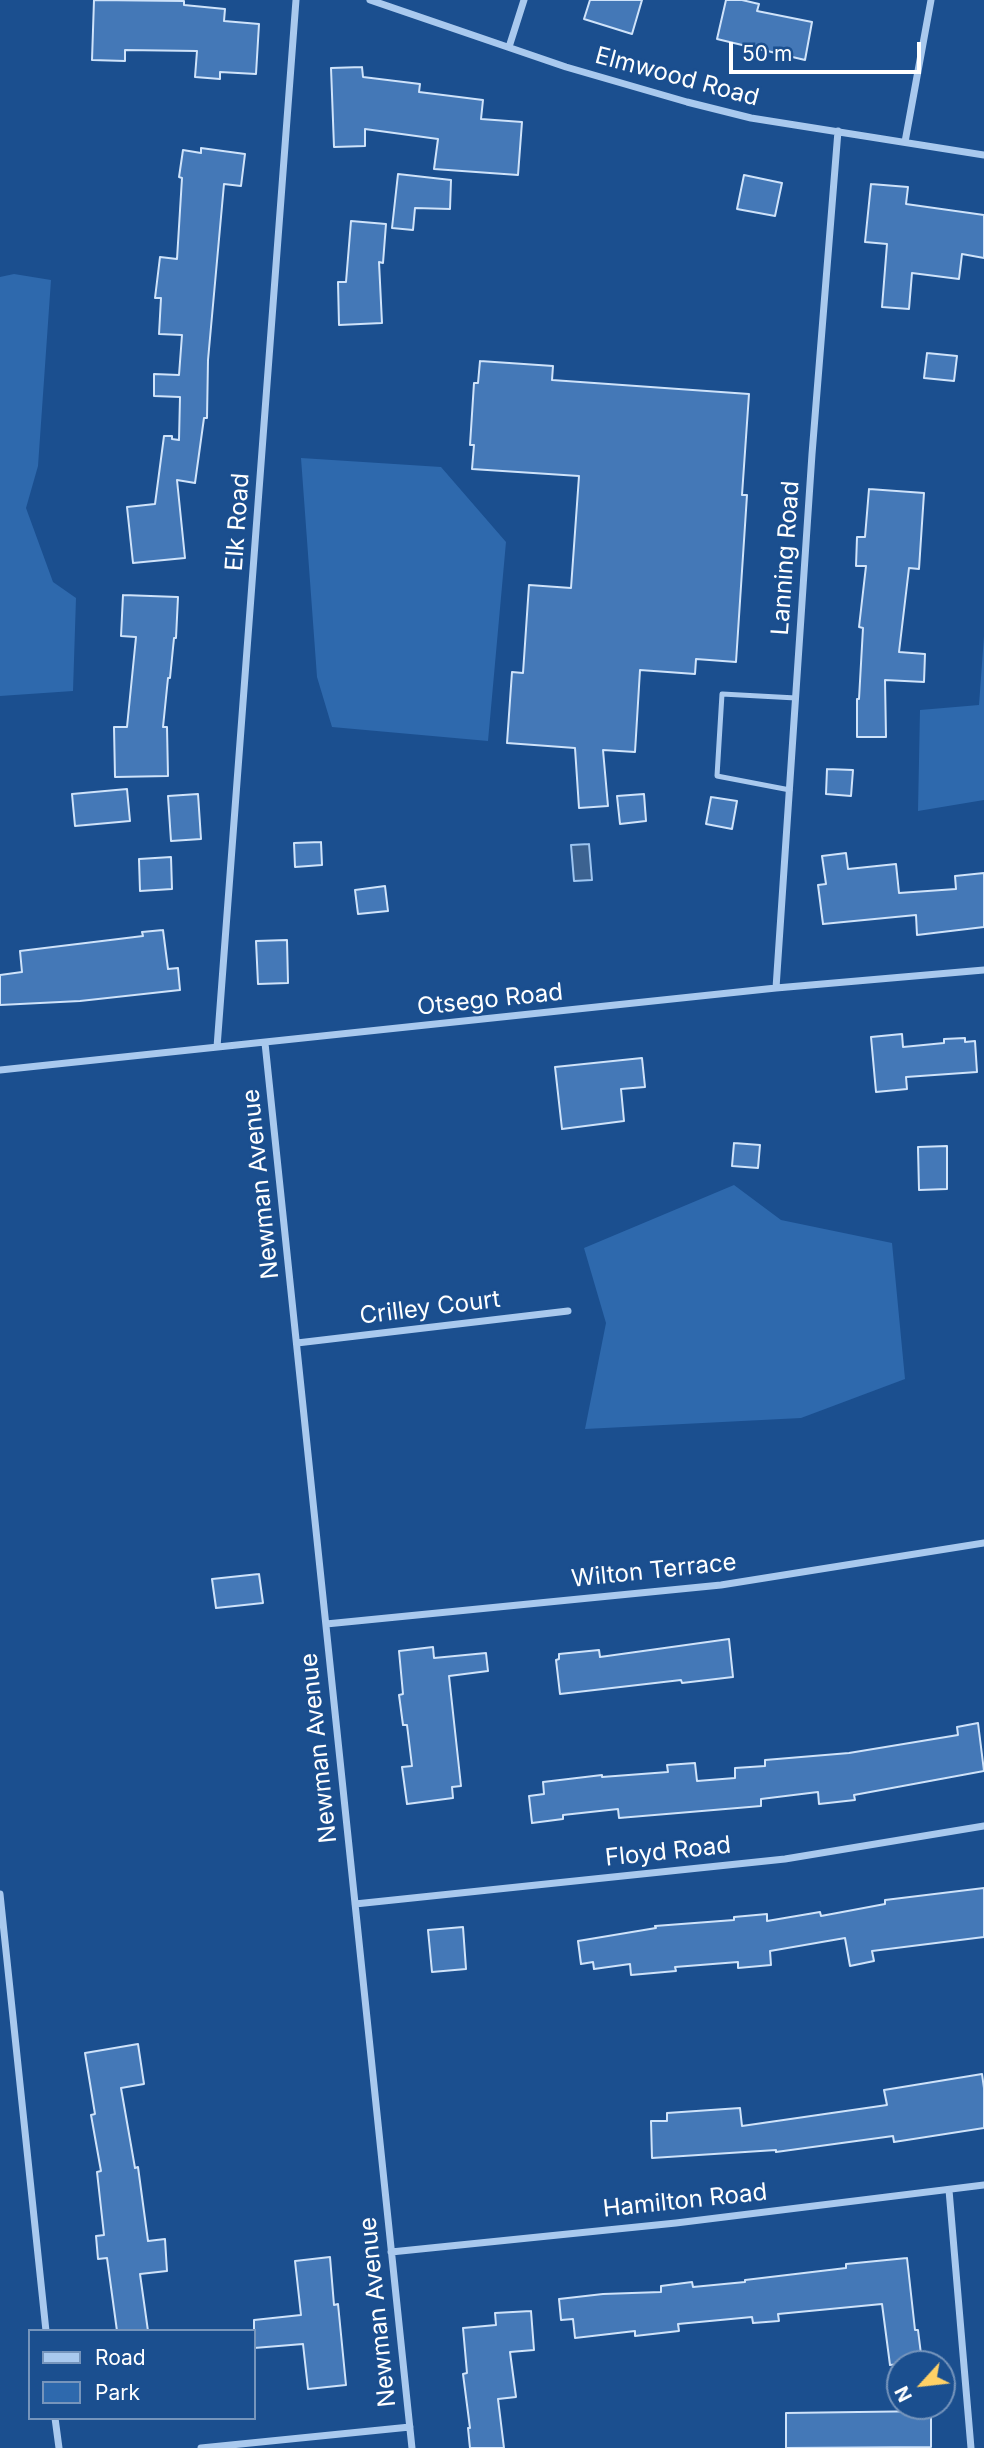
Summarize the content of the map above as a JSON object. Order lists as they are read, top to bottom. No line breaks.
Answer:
{"streets":{"street":["Elmwood Road","Elk Road","Lanning Road","Otsego Road","Newman Avenue","Crilley Court","Wilton Terrace","Floyd Road","Hamilton Road"]},"crossings":[["Elmwood Road","Lanning Road"],["Elk Road","Otsego Road"],["Lanning Road","Otsego Road"],["Otsego Road","Newman Avenue"],["Newman Avenue","Crilley Court"],["Newman Avenue","Wilton Terrace"],["Newman Avenue","Floyd Road"],["Newman Avenue","Hamilton Road"]],"legend":["Road","Park"],"scale_bar":"50 m","north":"bottom left"}
